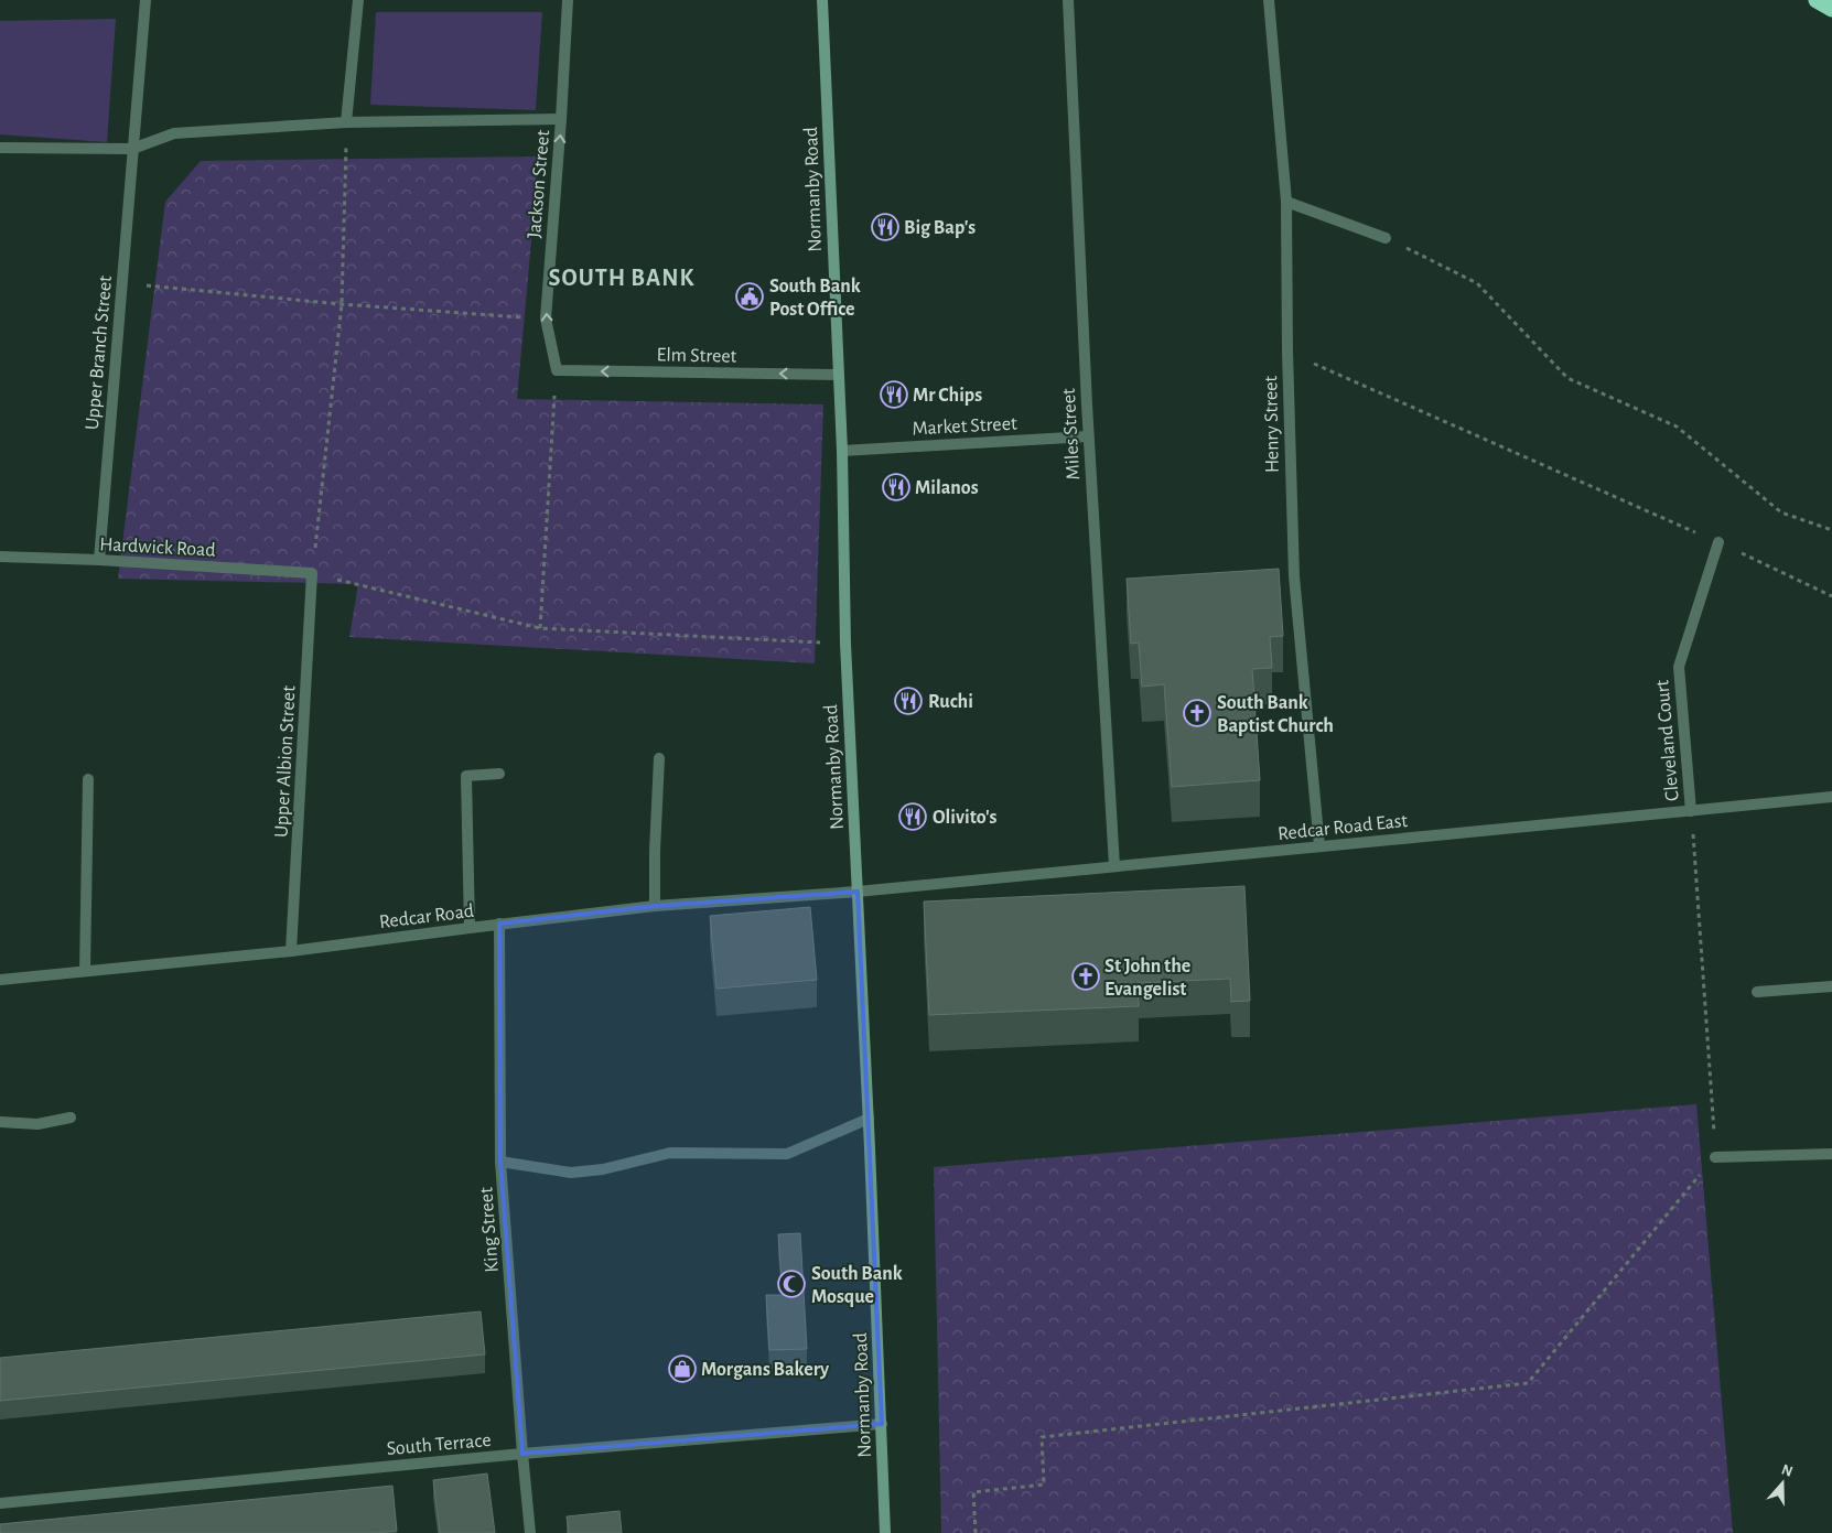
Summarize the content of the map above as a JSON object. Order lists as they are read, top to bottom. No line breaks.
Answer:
{"streets":{"street":["Jackson Street","Normanby Road","Upper Branch Street","Elm Street","Henry Street","Market Street","Miles Street","Hardwick Road","Cleveland Court","Upper Albion Street","Redcar Road East","Redcar Road","King Street","South Terrace"]},"crossings":[["Jackson Street","Elm Street"],["Normanby Road","Elm Street"],["Normanby Road","Market Street"],["Normanby Road","Redcar Road East"],["Normanby Road","Redcar Road"],["Normanby Road","South Terrace"],["Upper Branch Street","Hardwick Road"],["Henry Street","Redcar Road East"],["Market Street","Miles Street"],["Miles Street","Redcar Road East"],["Hardwick Road","Upper Albion Street"],["Cleveland Court","Redcar Road East"],["Upper Albion Street","Redcar Road"],["Redcar Road East","Redcar Road"],["Redcar Road","King Street"],["King Street","South Terrace"]],"one_way":["Jackson Street","Elm Street"],"districts":["SOUTH BANK"],"places":{"restaurant":["Big Bap's","Mr Chips","Milanos","Ruchi","Olivito's"],"public building":["South Bank Post Office"],"church":["South Bank Baptist Church","St John the Evangelist"],"mosque":["South Bank Mosque"],"shop":["Morgans Bakery"]},"north":"top"}
